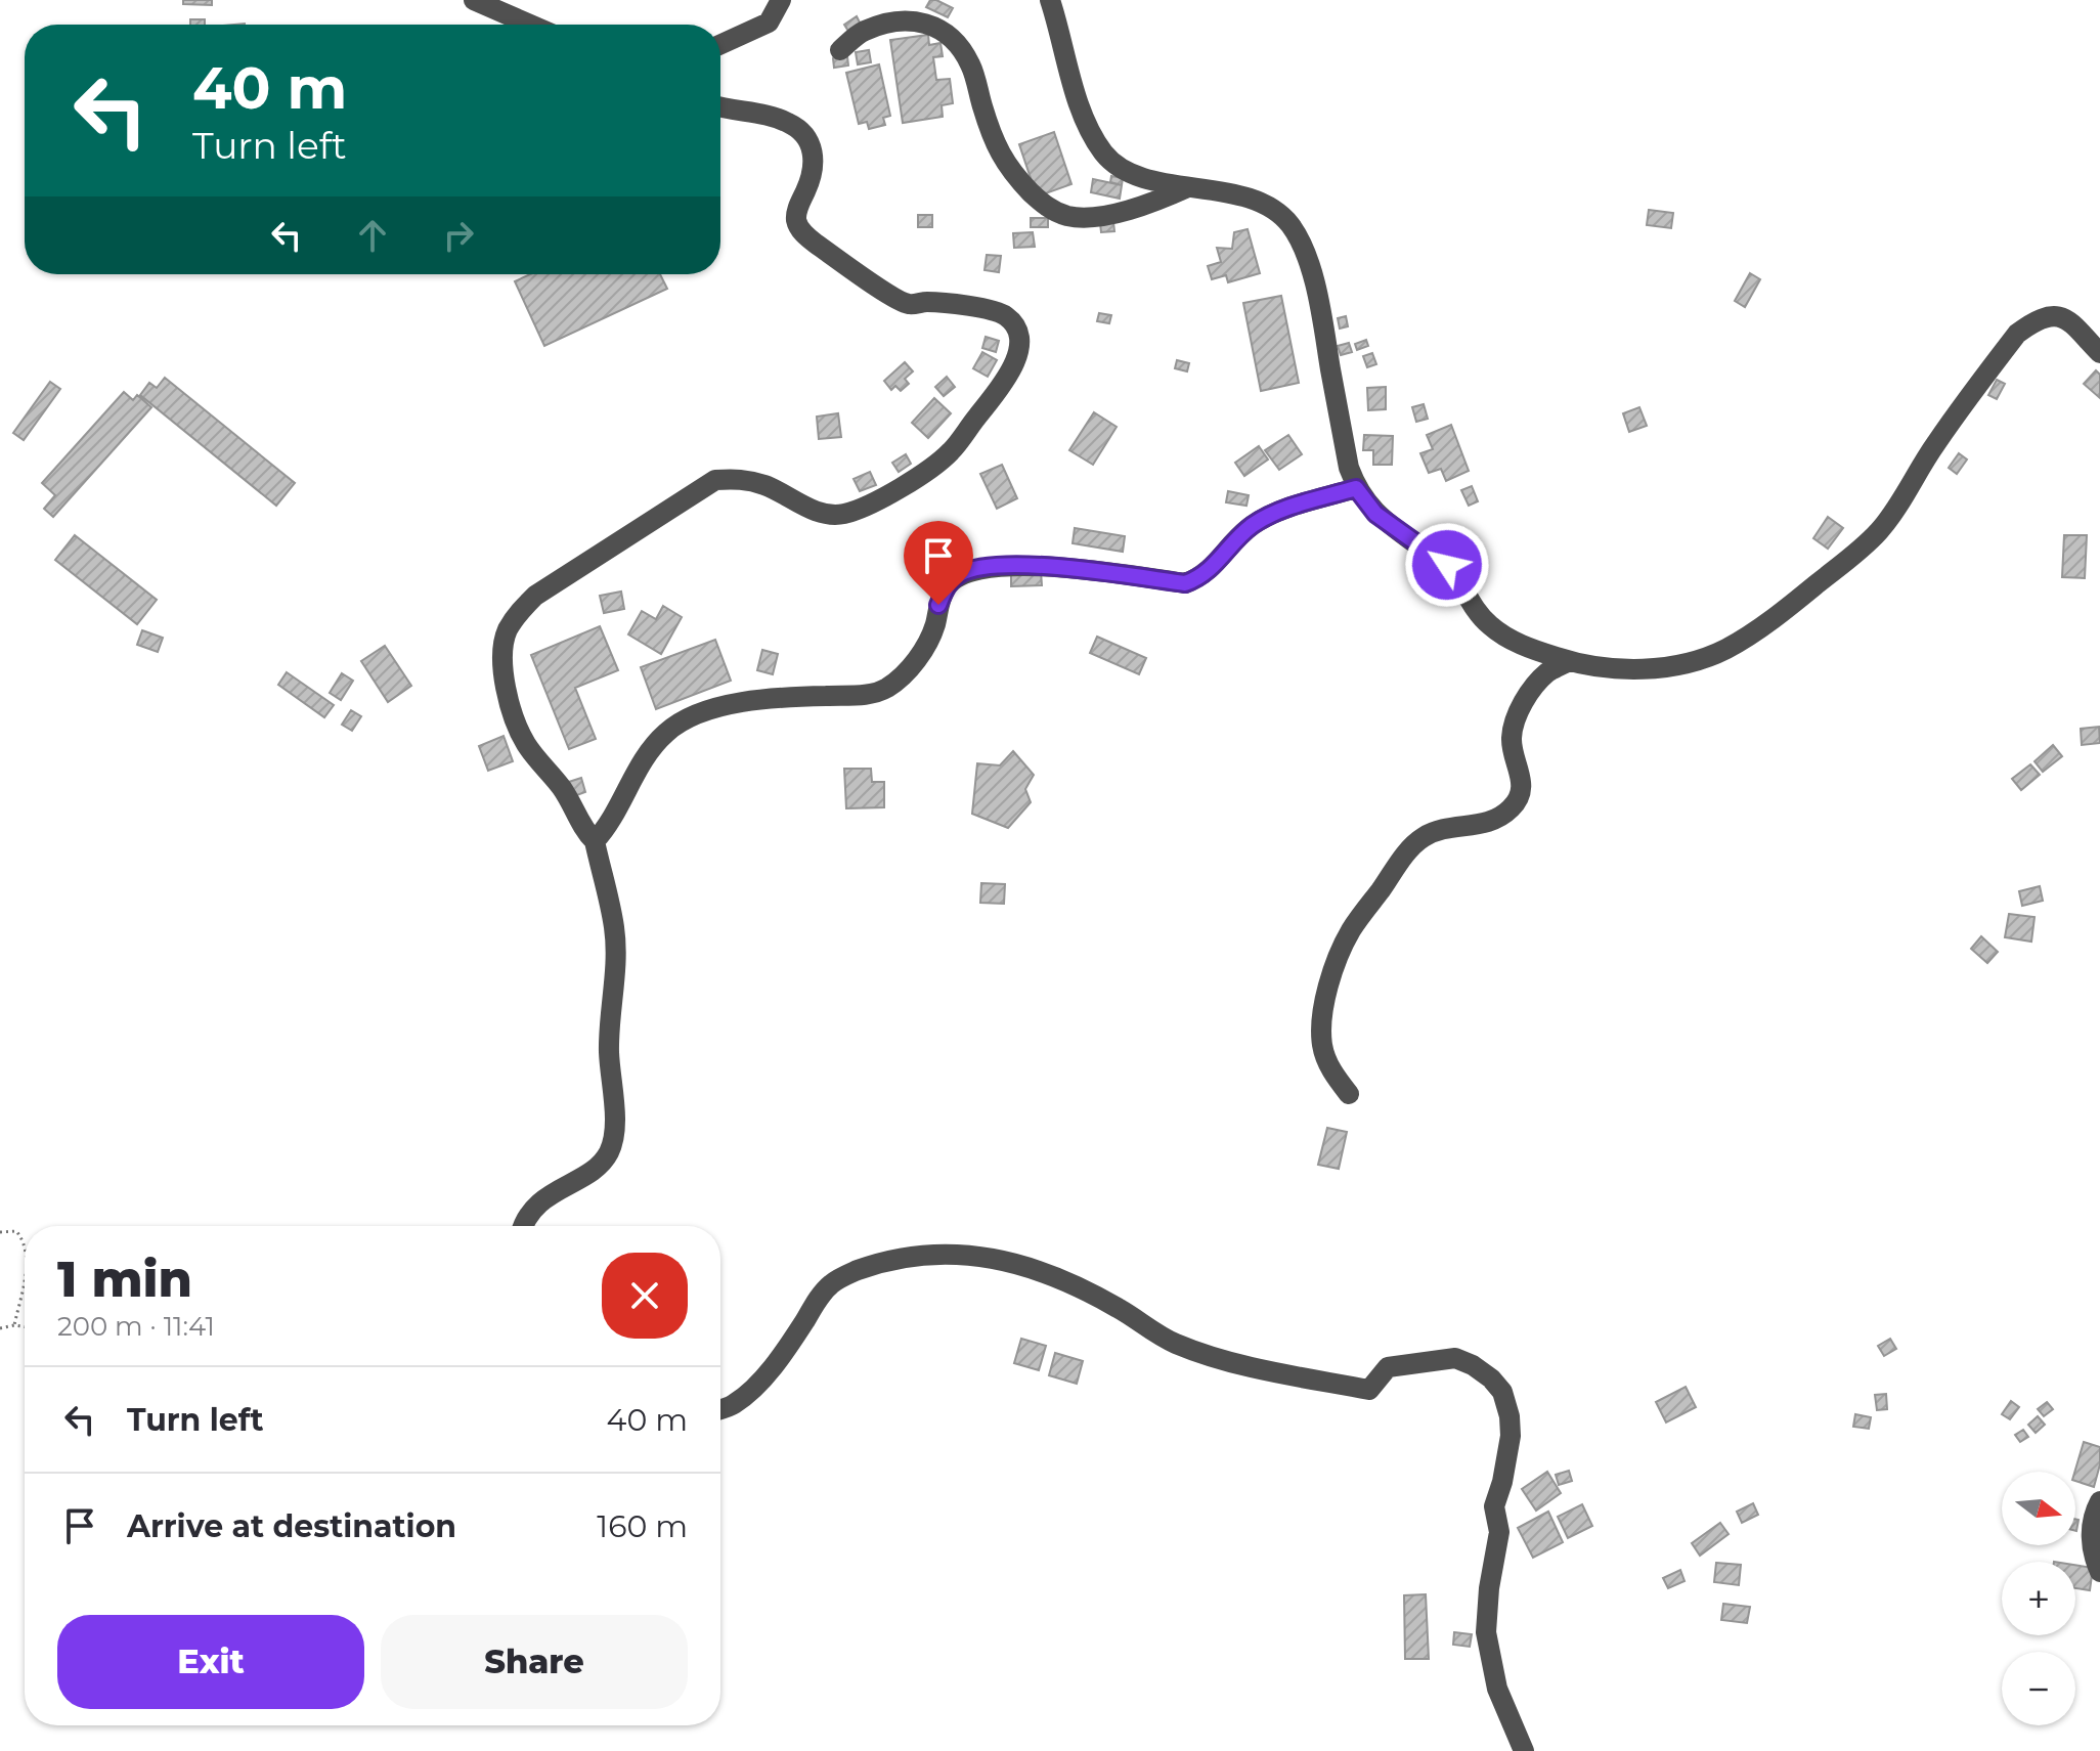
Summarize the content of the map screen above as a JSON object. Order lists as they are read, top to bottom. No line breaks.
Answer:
{"north":"right","page":{"turn":["40 m","Turn left"],"heading":["1 min","200 m · 11:41"],"list":[{"name":"Turn left","value":"40 m"},{"name":"Arrive at destination","value":"160 m"}],"map_buttons":["+","−"],"buttons":["Exit","Share"]}}
